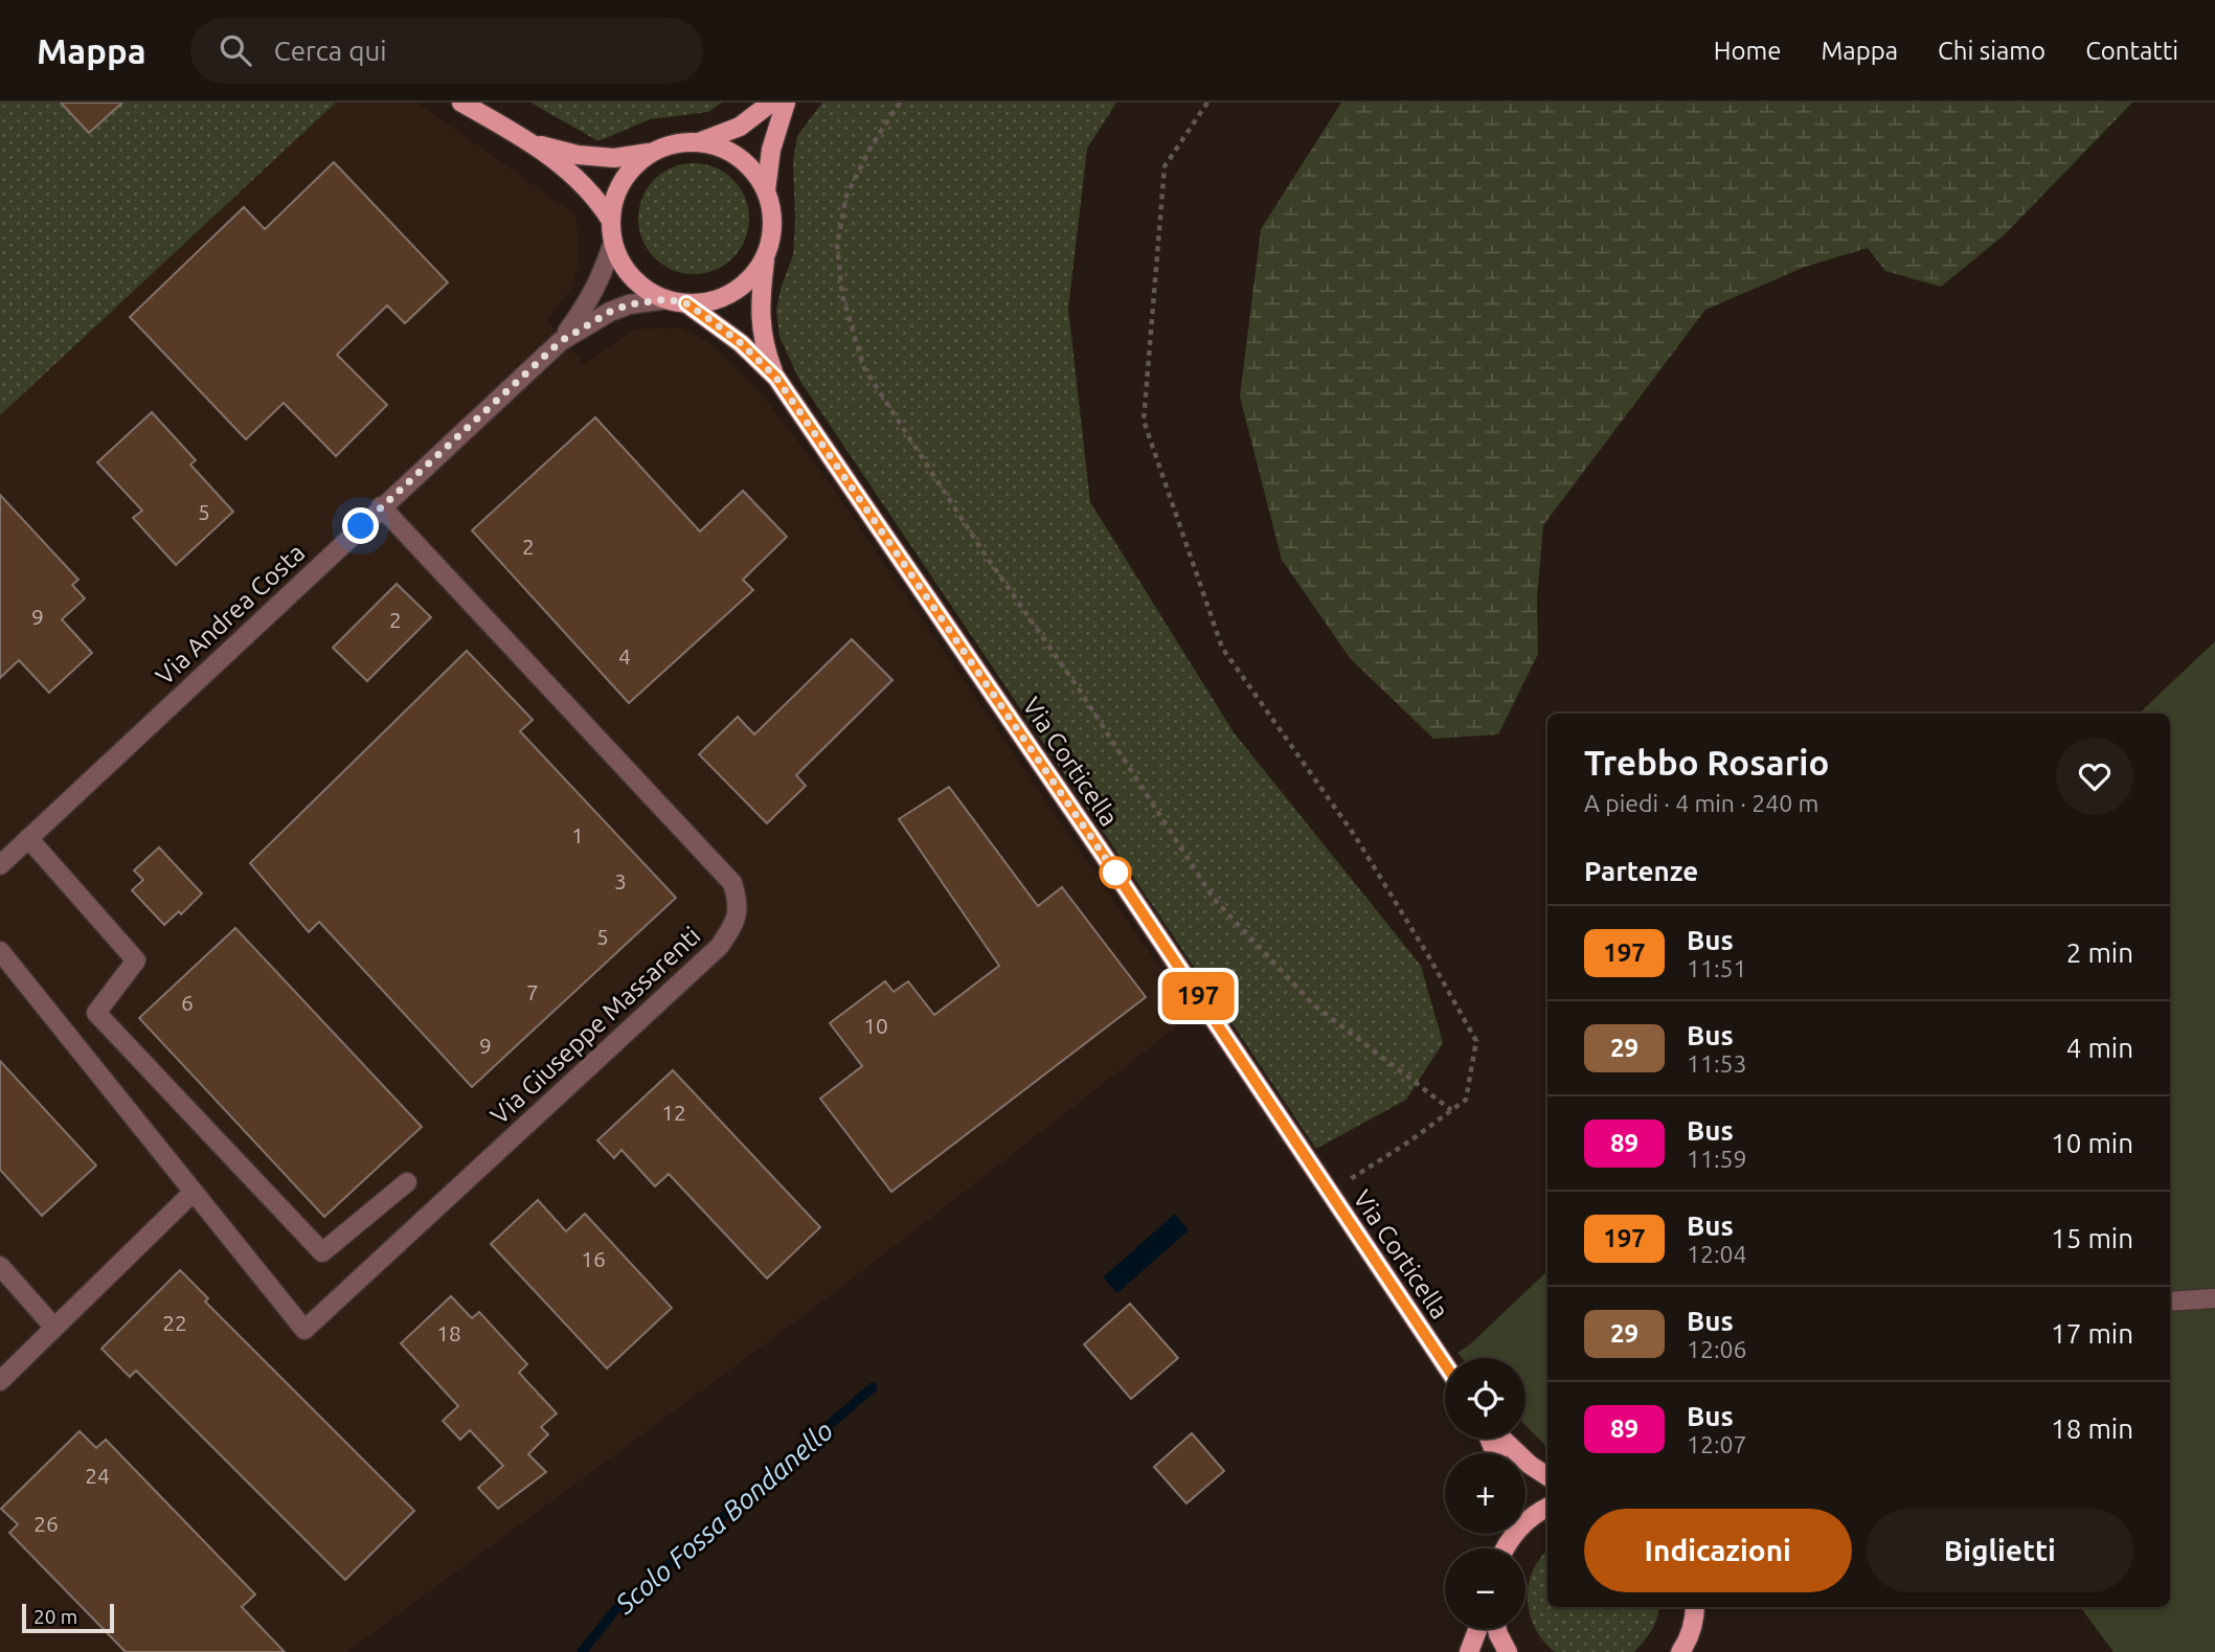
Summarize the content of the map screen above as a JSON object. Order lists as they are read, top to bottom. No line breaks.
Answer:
{"streets":{"main road":["Via Corticella"],"street":["Via Andrea Costa","Via Giuseppe Massarenti"]},"crossings":[["Via Andrea Costa","Via Corticella"],["Via Andrea Costa","Via Giuseppe Massarenti"]],"water":["Scolo Fossa Bondanello"],"lines":["bus line 197"],"house_numbers":["5","2","9","2","4","1","3","5","7","6","10","9","12","16","22","18","24","26"],"scale_bar":"20 m","page":{"header":"Mappa","search":"Cerca qui","nav":["Home","Mappa","Chi siamo","Contatti"],"on_map":"197","heading":[["Trebbo Rosario","A piedi · 4 min · 240 m"],"Partenze"],"list":[{"mark":"197","name":"Bus","note":"11:51","value":"2 min"},{"mark":"29","name":"Bus","note":"11:53","value":"4 min"},{"mark":"89","name":"Bus","note":"11:59","value":"10 min"},{"mark":"197","name":"Bus","note":"12:04","value":"15 min"},{"mark":"29","name":"Bus","note":"12:06","value":"17 min"},{"mark":"89","name":"Bus","note":"12:07","value":"18 min"}],"map_buttons":["+","−"],"buttons":["Indicazioni","Biglietti"],"scale":"20 m"}}
